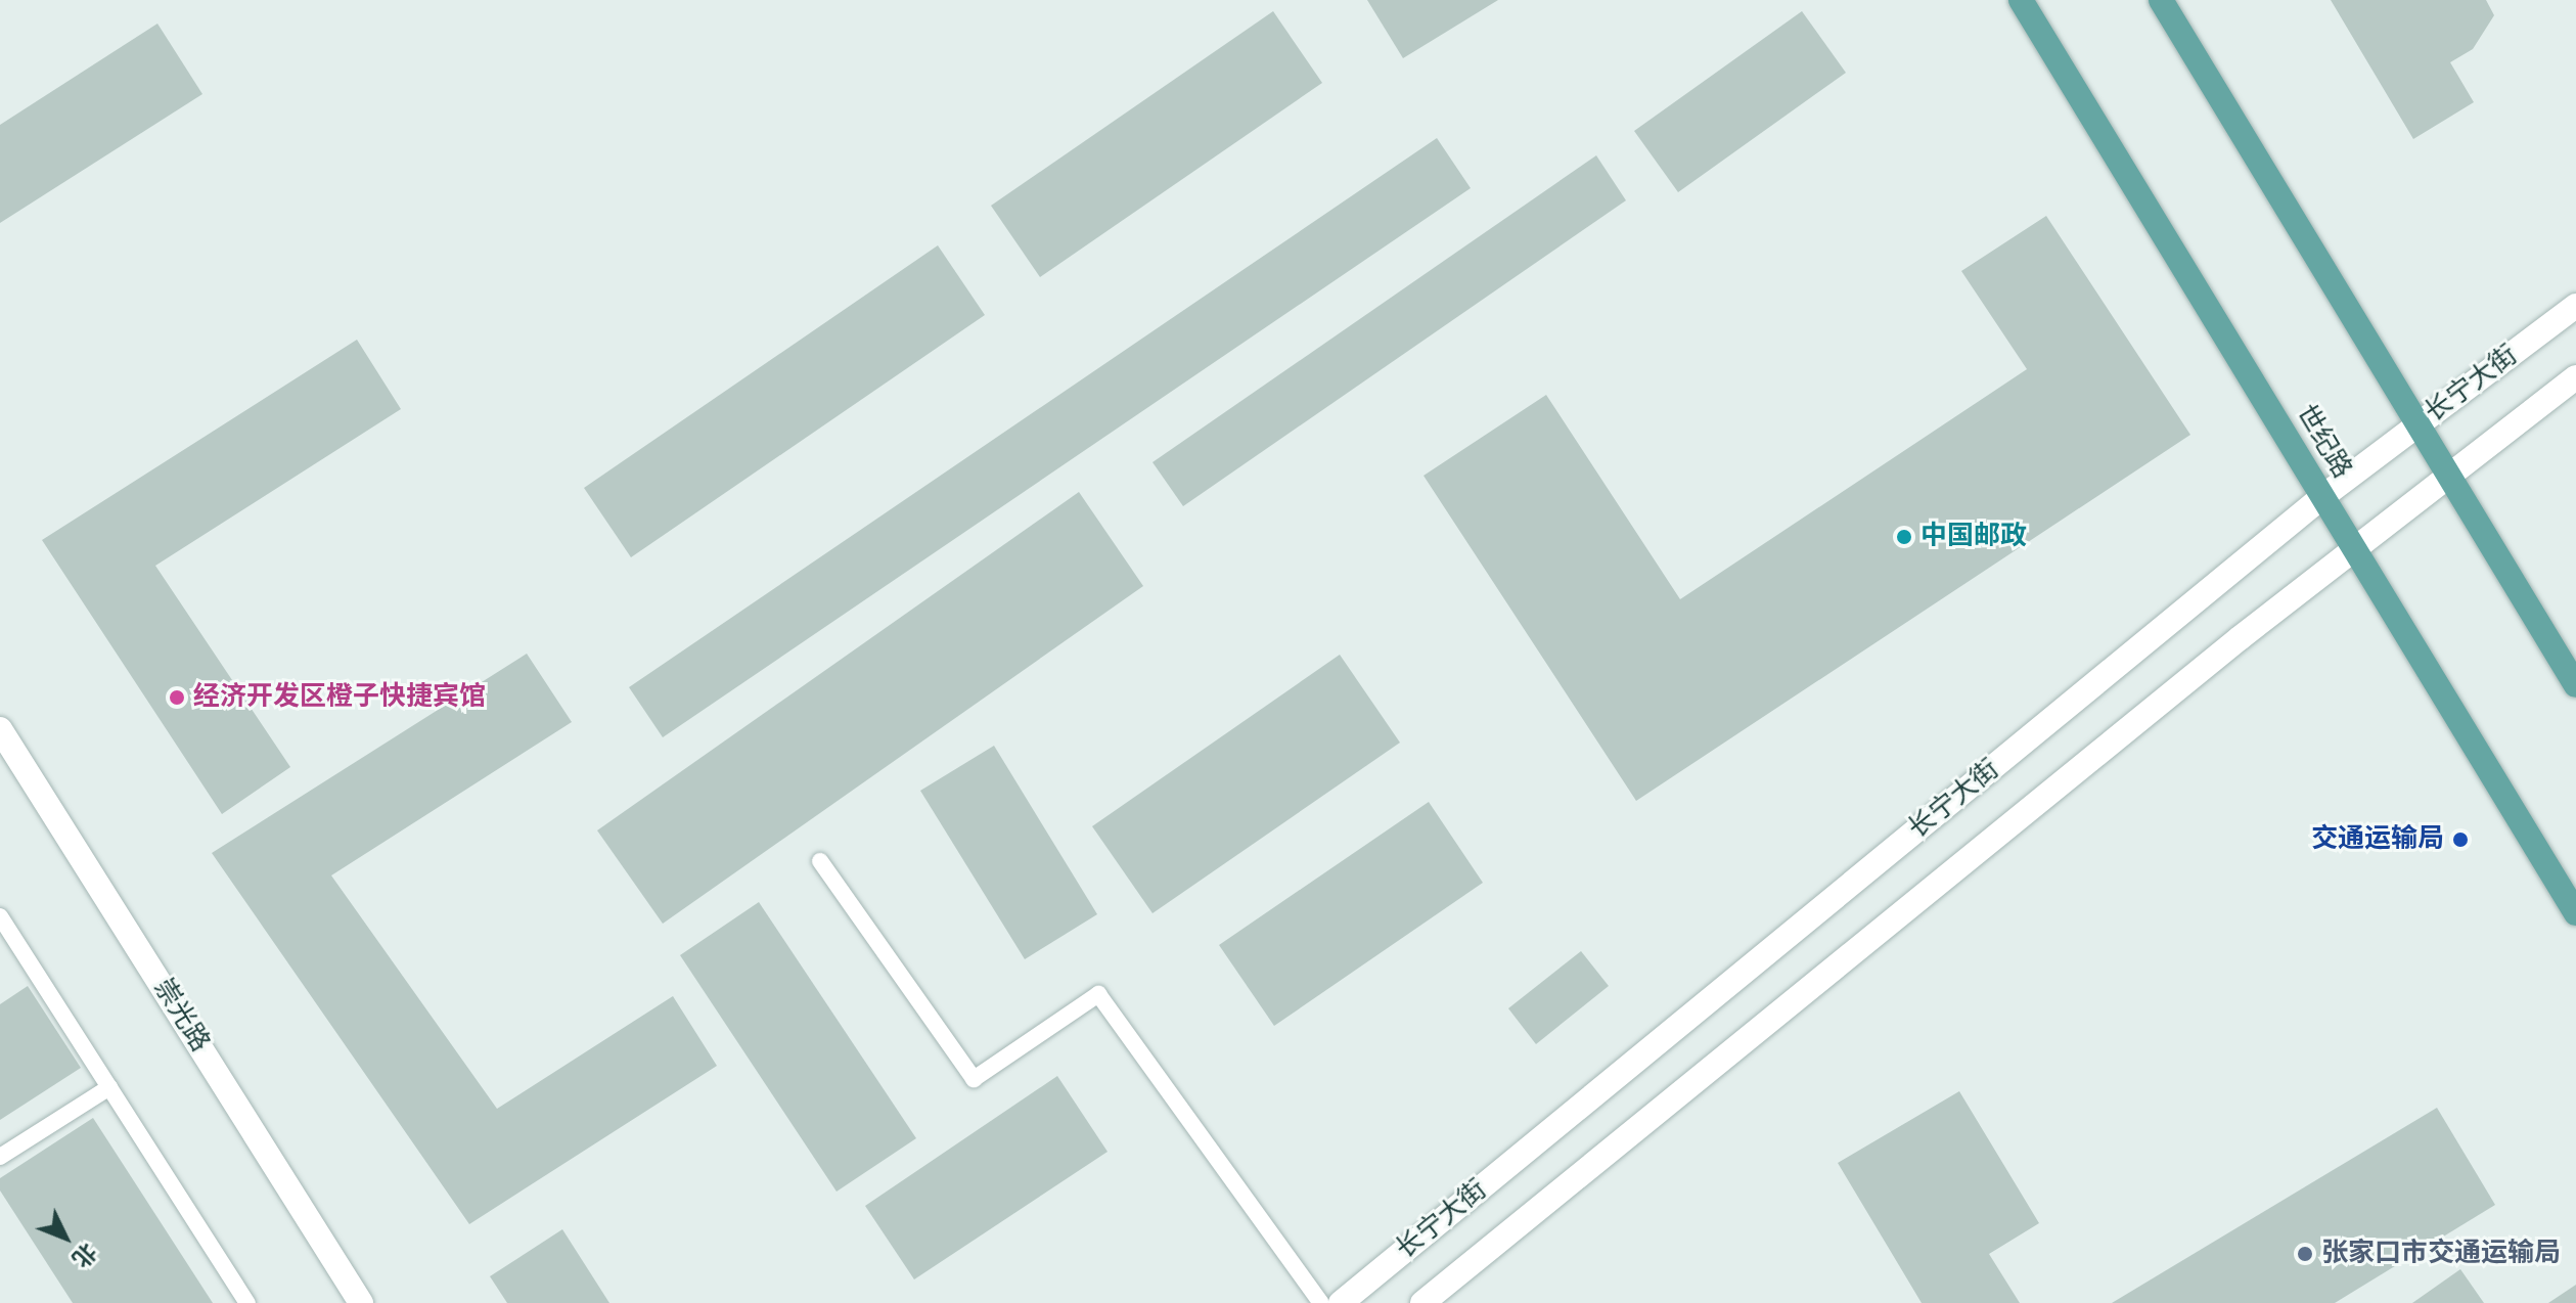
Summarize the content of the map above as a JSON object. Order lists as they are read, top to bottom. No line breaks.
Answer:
{"streets":{"main road":["长宁大街","世纪路","崇光路"]},"crossings":[["长宁大街","世纪路"]],"places":["中国邮政","经济开发区橙子快捷宾馆","交通运输局","张家口市交通运输局"],"north":"bottom right"}
